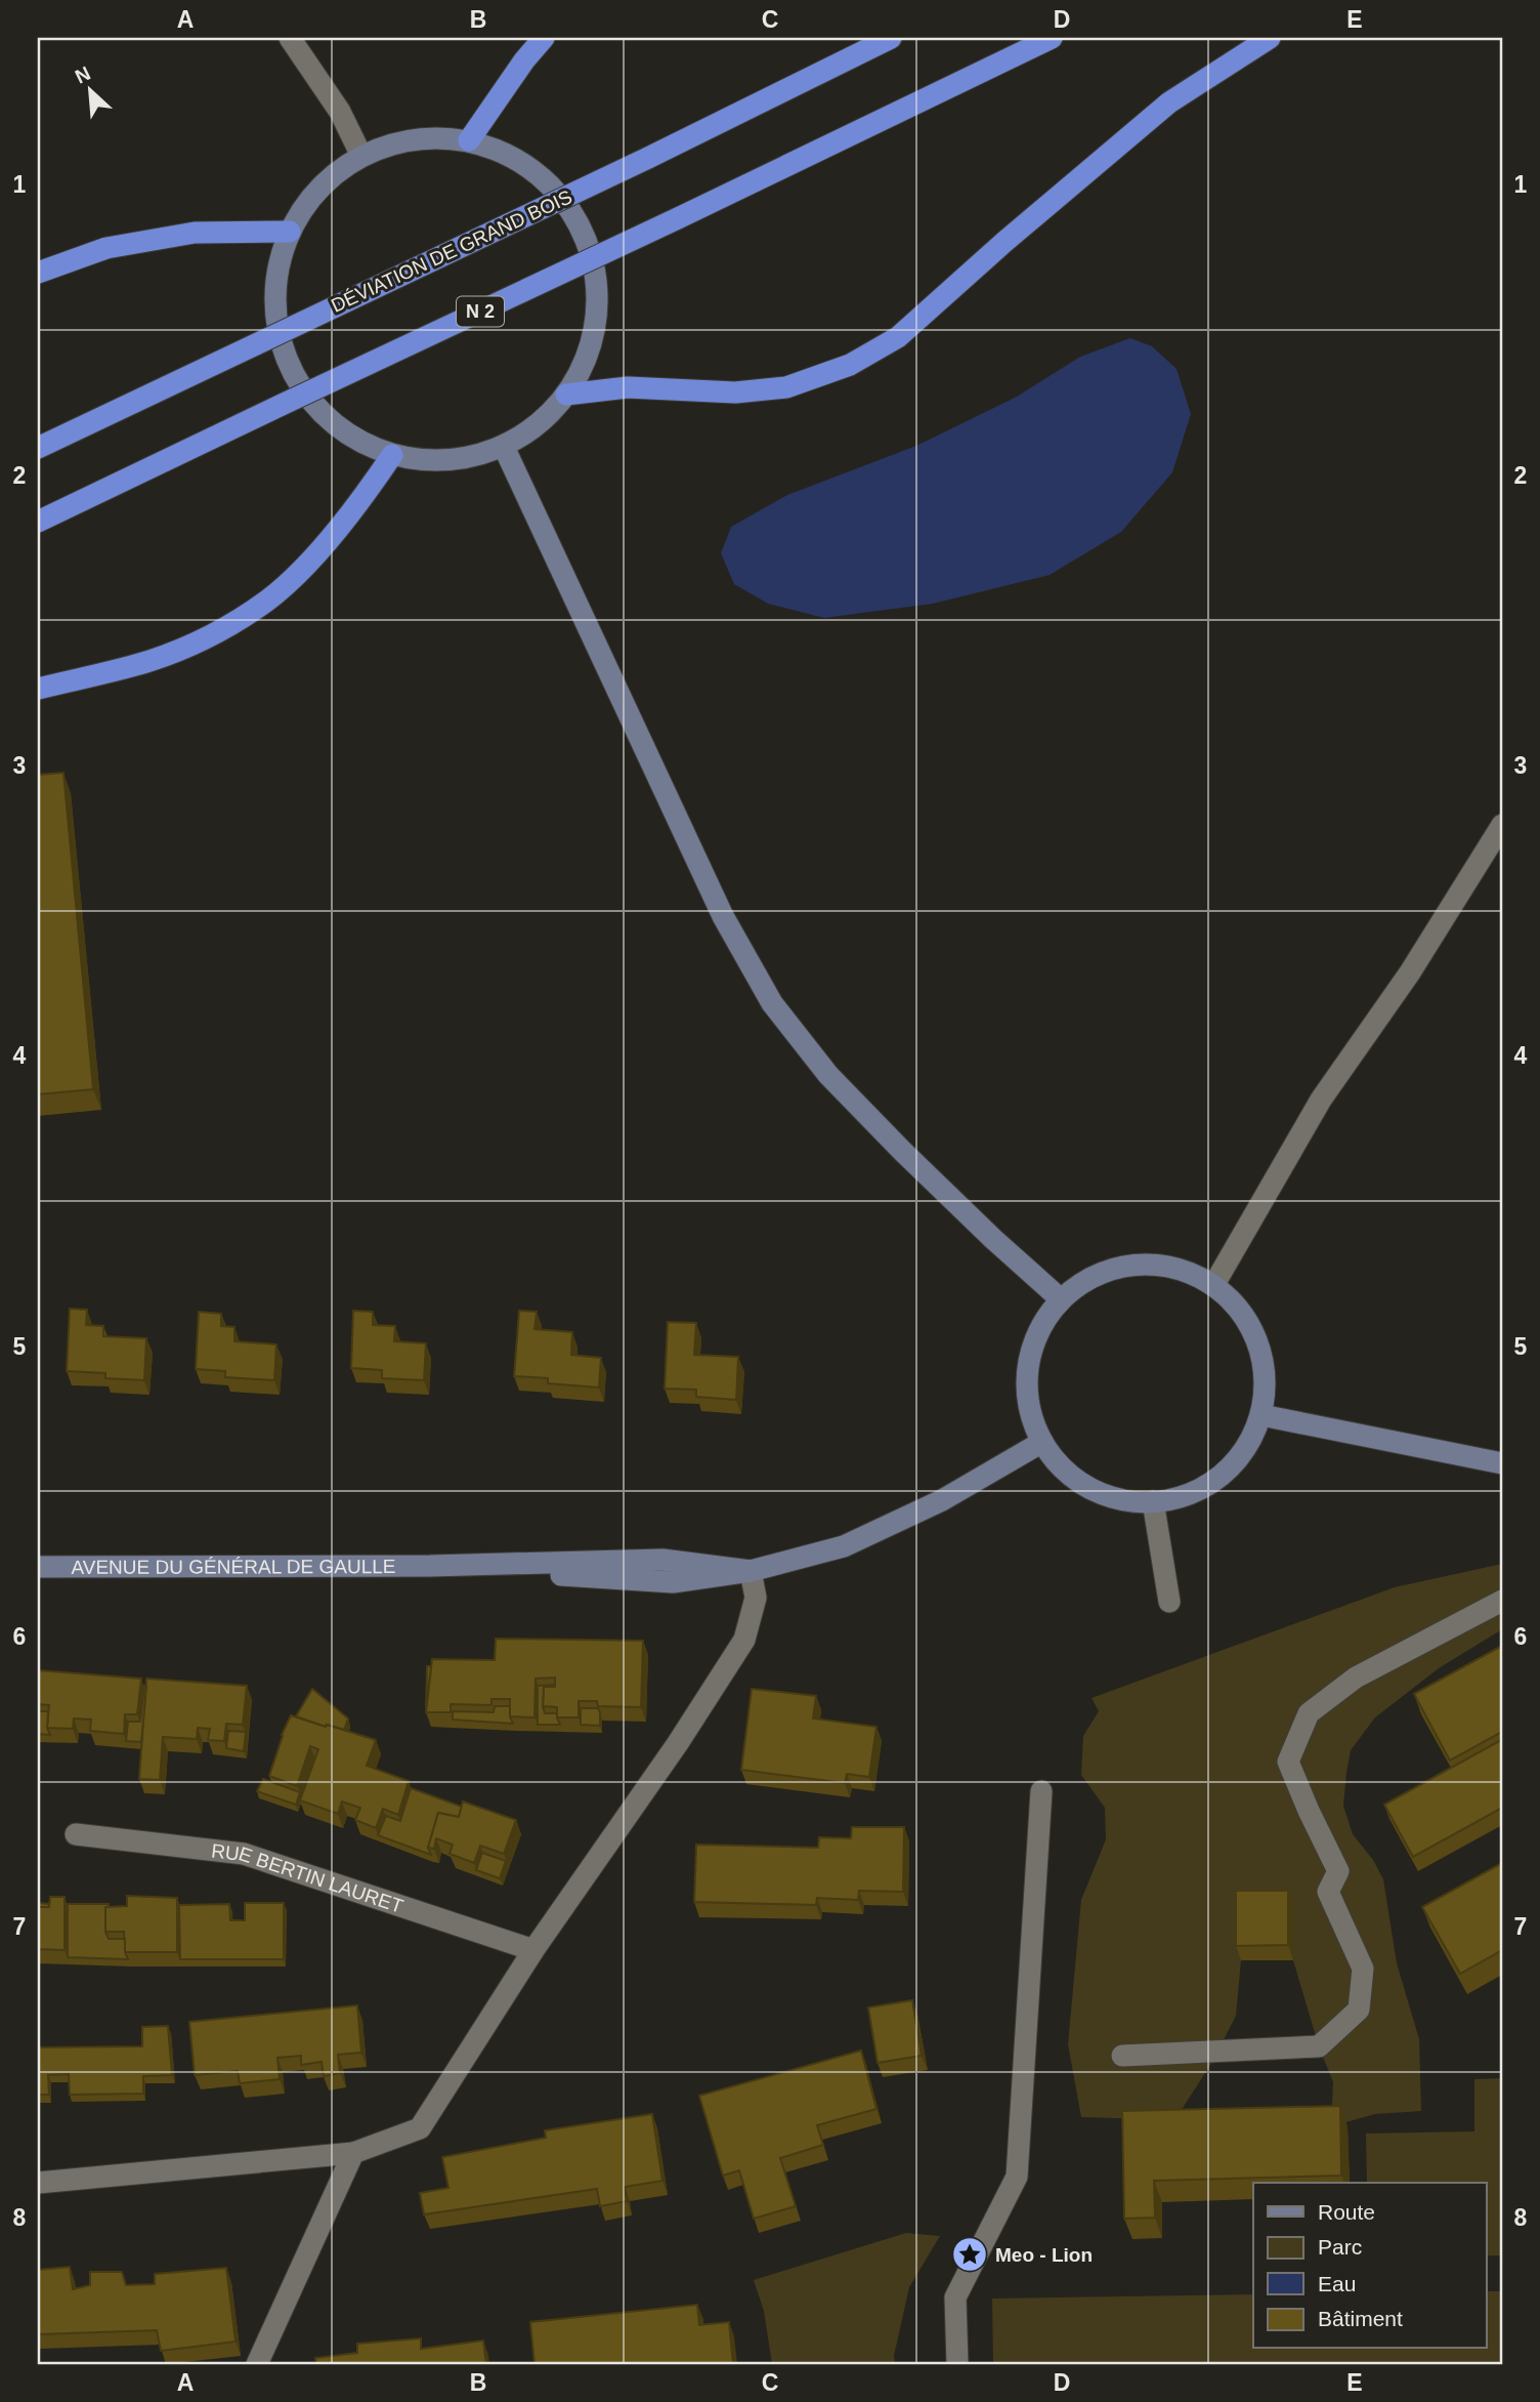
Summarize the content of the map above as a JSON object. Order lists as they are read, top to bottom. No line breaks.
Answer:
{"streets":{"highway":["DÉVIATION DE GRAND BOIS","N 2"],"main road":["AVENUE DU GÉNÉRAL DE GAULLE"],"street":["RUE BERTIN LAURET"]},"places":{"place":["Meo - Lion"]},"legend":["Route","Parc","Eau","Bâtiment"],"north":"top left","grid":{"columns":["A","B","C","D","E"],"rows":["1","2","3","4","5","6","7","8"]}}
